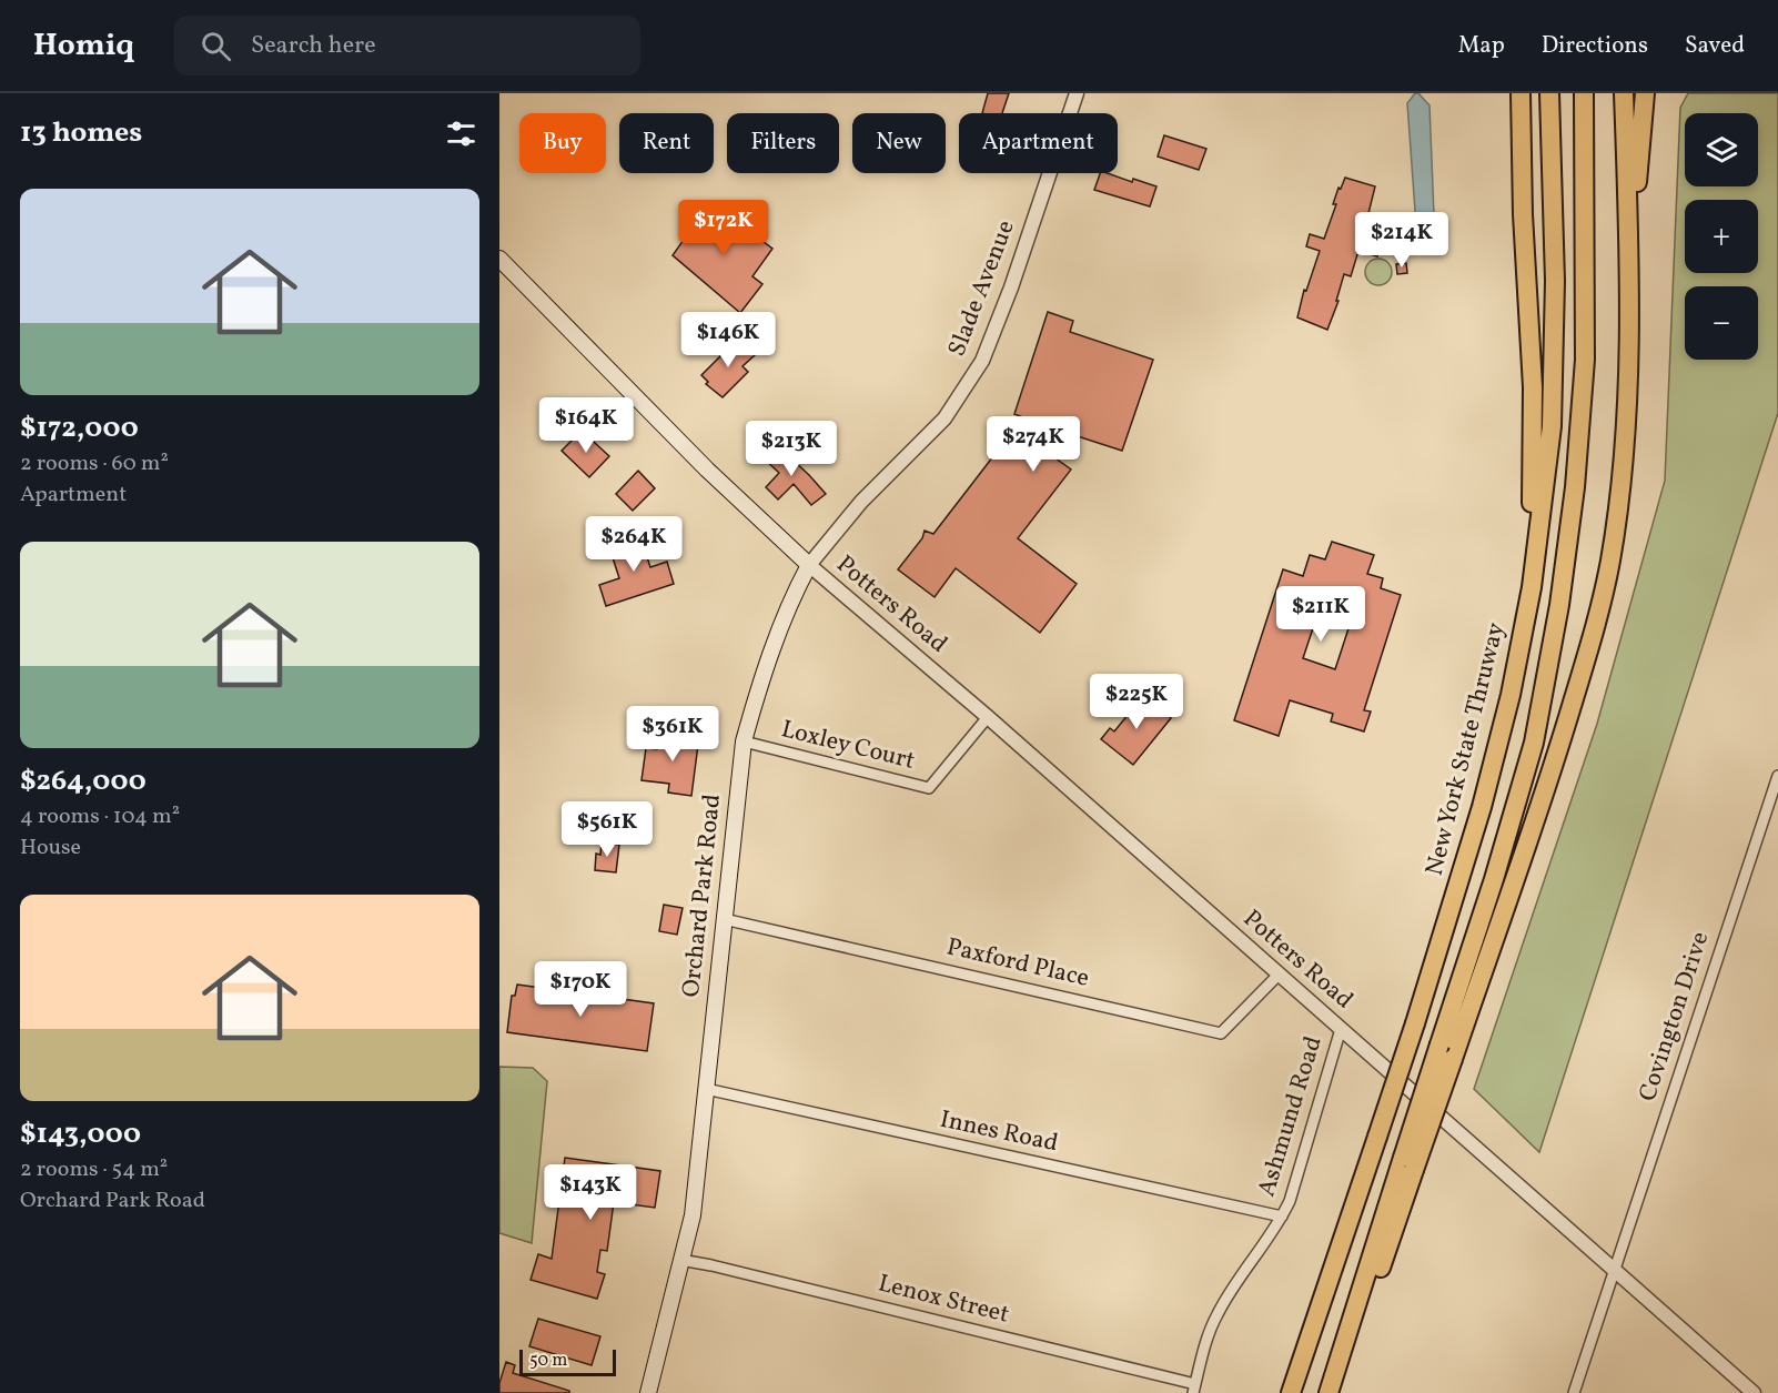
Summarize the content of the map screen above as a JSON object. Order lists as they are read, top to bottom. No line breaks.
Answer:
{"streets":{"highway":["New York State Thruway"],"main road":["Orchard Park Road"],"street":["Slade Avenue","Potters Road","Loxley Court","Paxford Place","Covington Drive","Ashmund Road","Innes Road","Lenox Street"]},"crossings":[["Slade Avenue","Potters Road"],["Slade Avenue","Orchard Park Road"],["Potters Road","Loxley Court"],["Potters Road","Orchard Park Road"],["Potters Road","Paxford Place"],["Potters Road","Covington Drive"],["Potters Road","Ashmund Road"],["Loxley Court","Orchard Park Road"],["Orchard Park Road","Paxford Place"],["Orchard Park Road","Innes Road"],["Orchard Park Road","Lenox Street"],["Ashmund Road","Innes Road"],["Ashmund Road","Lenox Street"]],"scale_bar":"50 m","page":{"header":"Homiq","search":"Search here","nav":["Map","Directions","Saved"],"heading":"13 homes","map_buttons":["+","−"],"chip":["Buy","Rent","Filters","New","Apartment"],"list":[{"name":"$172,000","note":"2 rooms · 60 m² · Apartment"},{"name":"$264,000","note":"4 rooms · 104 m² · House"},{"name":"$143,000","note":"2 rooms · 54 m² · Orchard Park Road"}],"price":["$172K","$214K","$146K","$164K","$274K","$213K","$264K","$211K","$225K","$361K","$561K","$170K","$143K"],"scale":"50 m"}}
